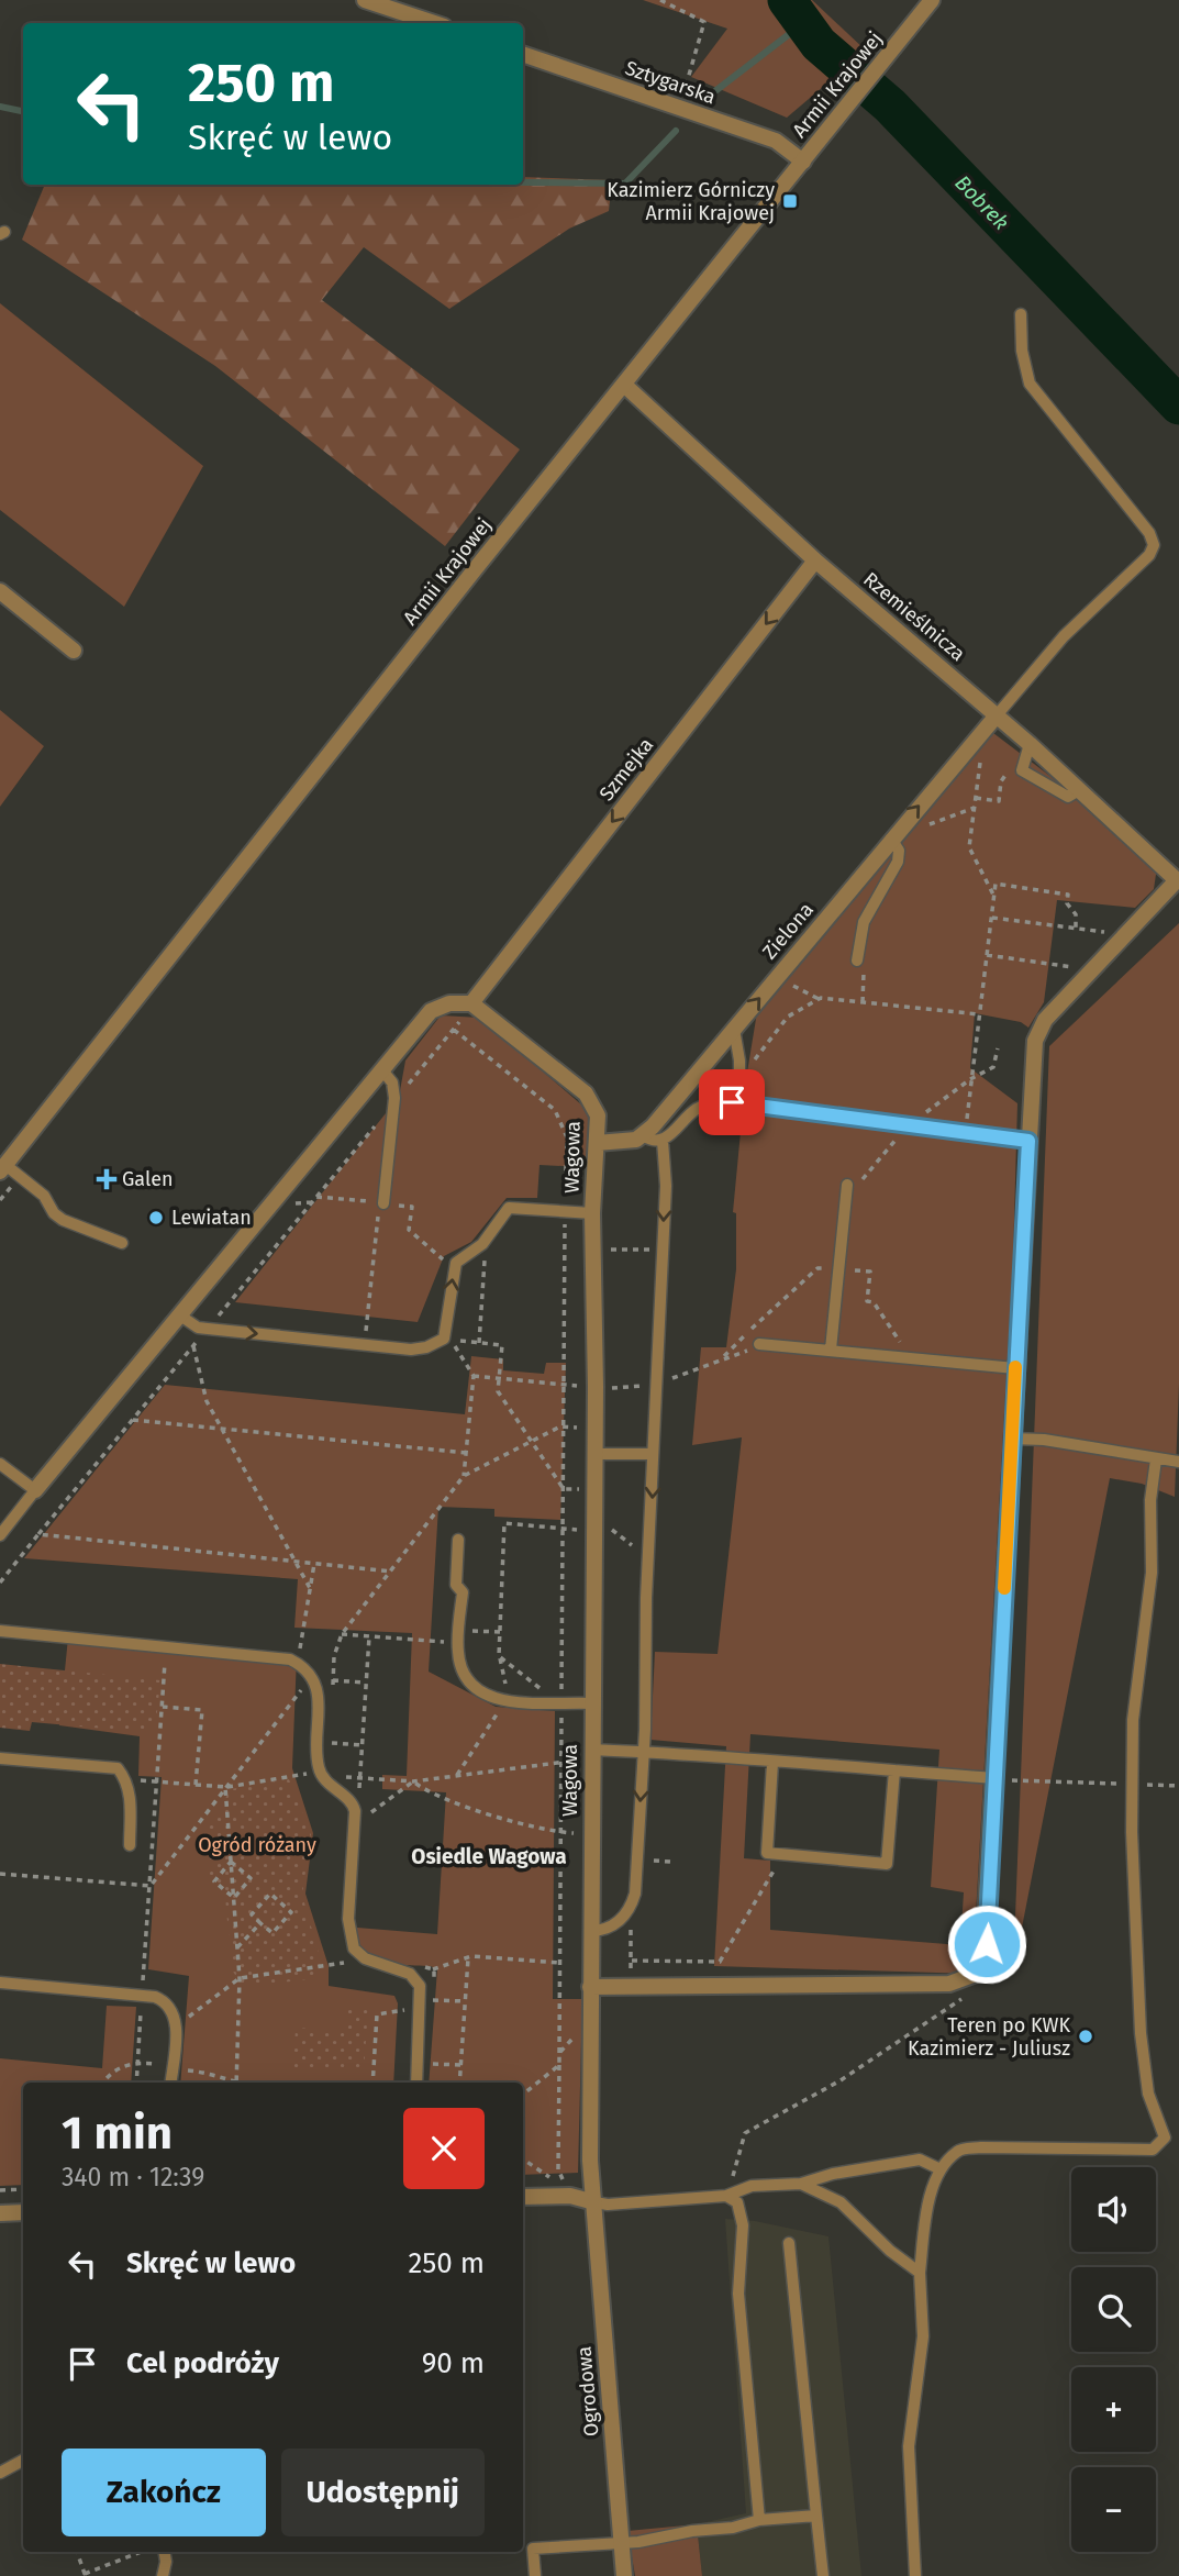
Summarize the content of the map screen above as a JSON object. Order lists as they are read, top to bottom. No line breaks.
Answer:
{"streets":{"street":["Sztygarska","Armii Krajowej","Rzemieślnicza","Szmejka","Zielona","Wagowa","Ogrodowa"]},"crossings":[["Sztygarska","Armii Krajowej"],["Armii Krajowej","Rzemieślnicza"],["Rzemieślnicza","Szmejka"],["Rzemieślnicza","Zielona"],["Szmejka","Wagowa"],["Wagowa","Ogrodowa"]],"one_way":["Szmejka","Zielona"],"districts":["Osiedle Wagowa"],"water":["Bobrek"],"parks":["Ogród różany"],"places":{"transit":["Kazimierz Górniczy Armii Krajowej"],"health":["Galen"],"other":["Lewiatan","Teren po KWK Kazimierz - Juliusz"]},"page":{"turn":["250 m","Skręć w lewo"],"heading":["1 min","340 m · 12:39"],"map_buttons":["+","−"],"list":[{"name":"Skręć w lewo","value":"250 m"},{"name":"Cel podróży","value":"90 m"}],"buttons":["Zakończ","Udostępnij"]}}
